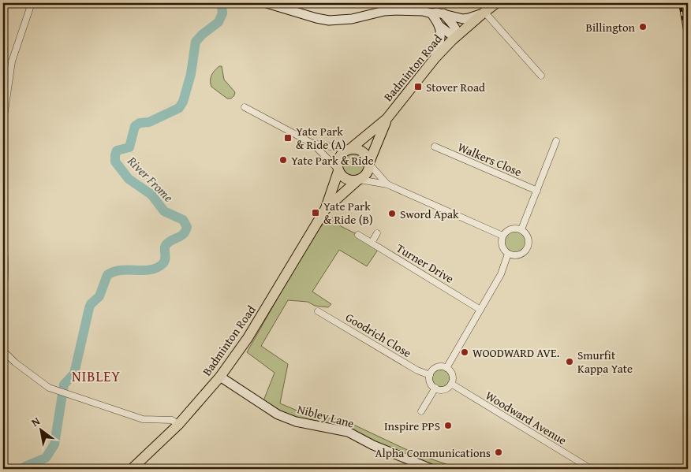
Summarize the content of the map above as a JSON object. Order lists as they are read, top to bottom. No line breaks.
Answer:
{"streets":{"main road":["Badminton Road","Nibley Lane"],"street":["Walkers Close","Turner Drive","Goodrich Close","Woodward Avenue"]},"crossings":[["Badminton Road","Nibley Lane"],["Goodrich Close","Woodward Avenue"]],"districts":["NIBLEY"],"water":["River Frome"],"places":{"other":["Billington","Yate Park & Ride","Sword Apak","WOODWARD AVE.","Smurfit Kappa Yate","Inspire PPS","Alpha Communications"],"transit":["Stover Road","Yate Park & Ride (A)","Yate Park & Ride (B)"]},"north":"top left"}
